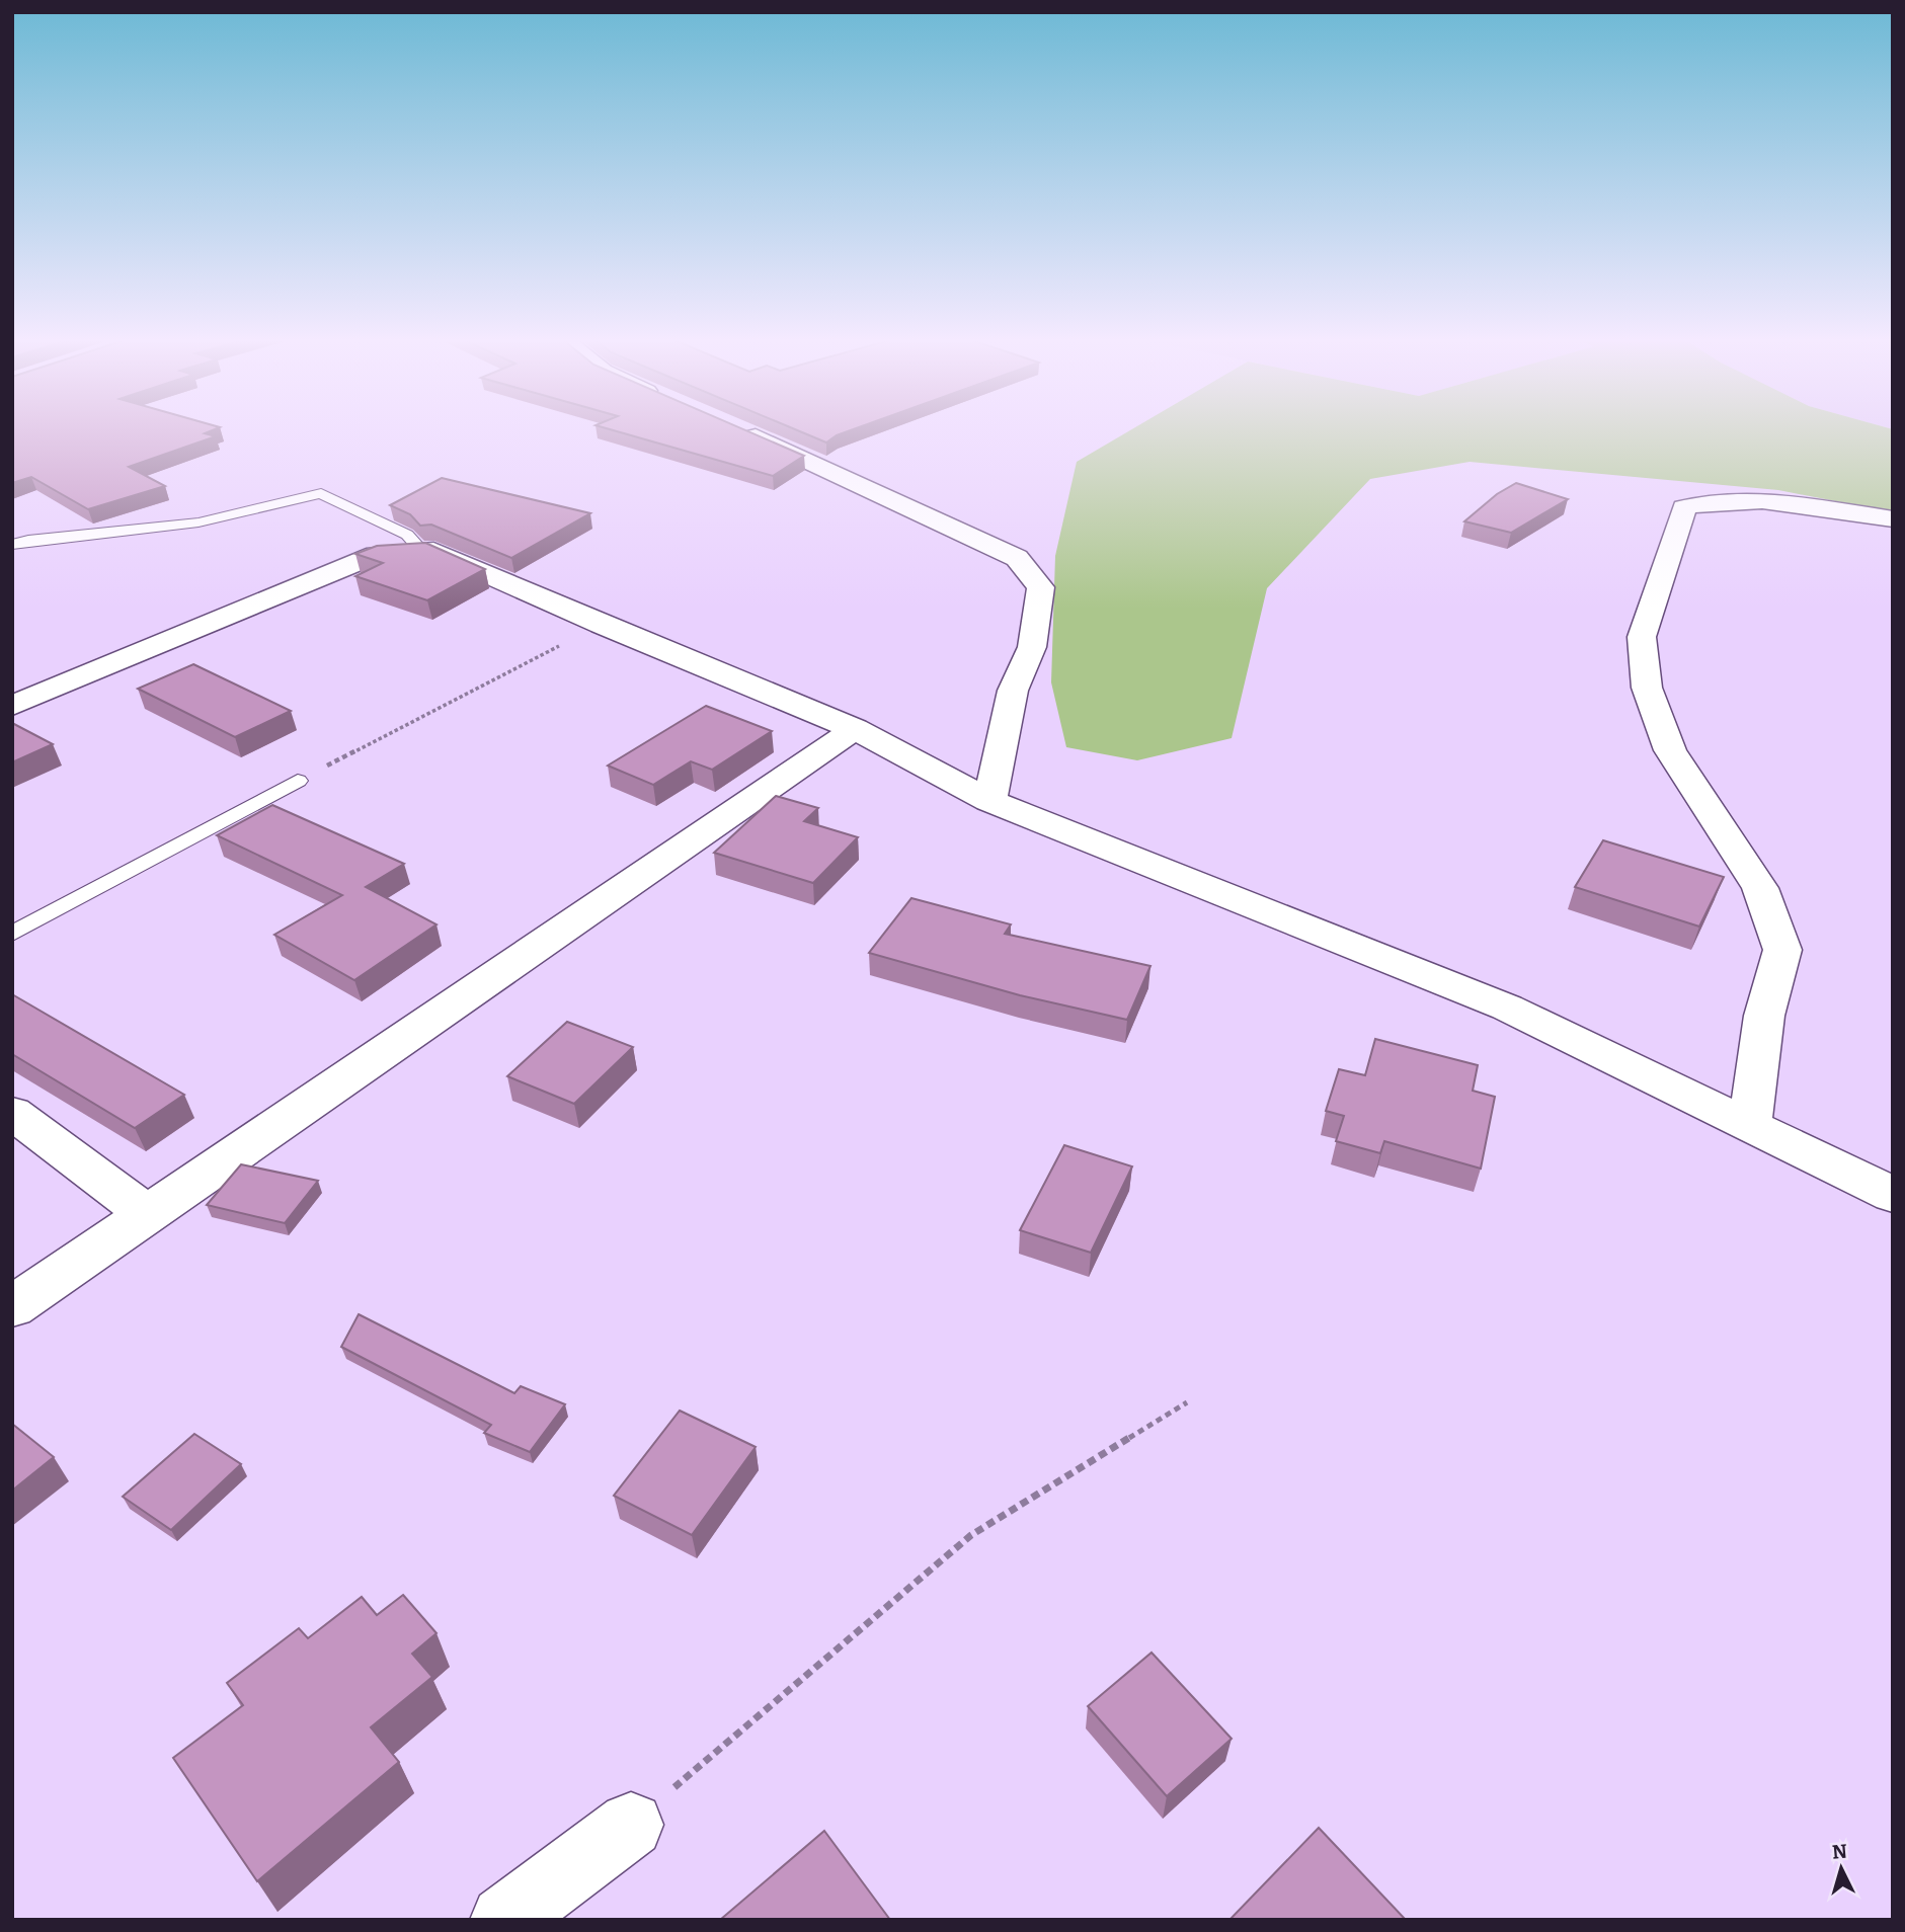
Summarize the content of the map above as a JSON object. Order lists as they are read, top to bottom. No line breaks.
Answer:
{"north":"top"}
